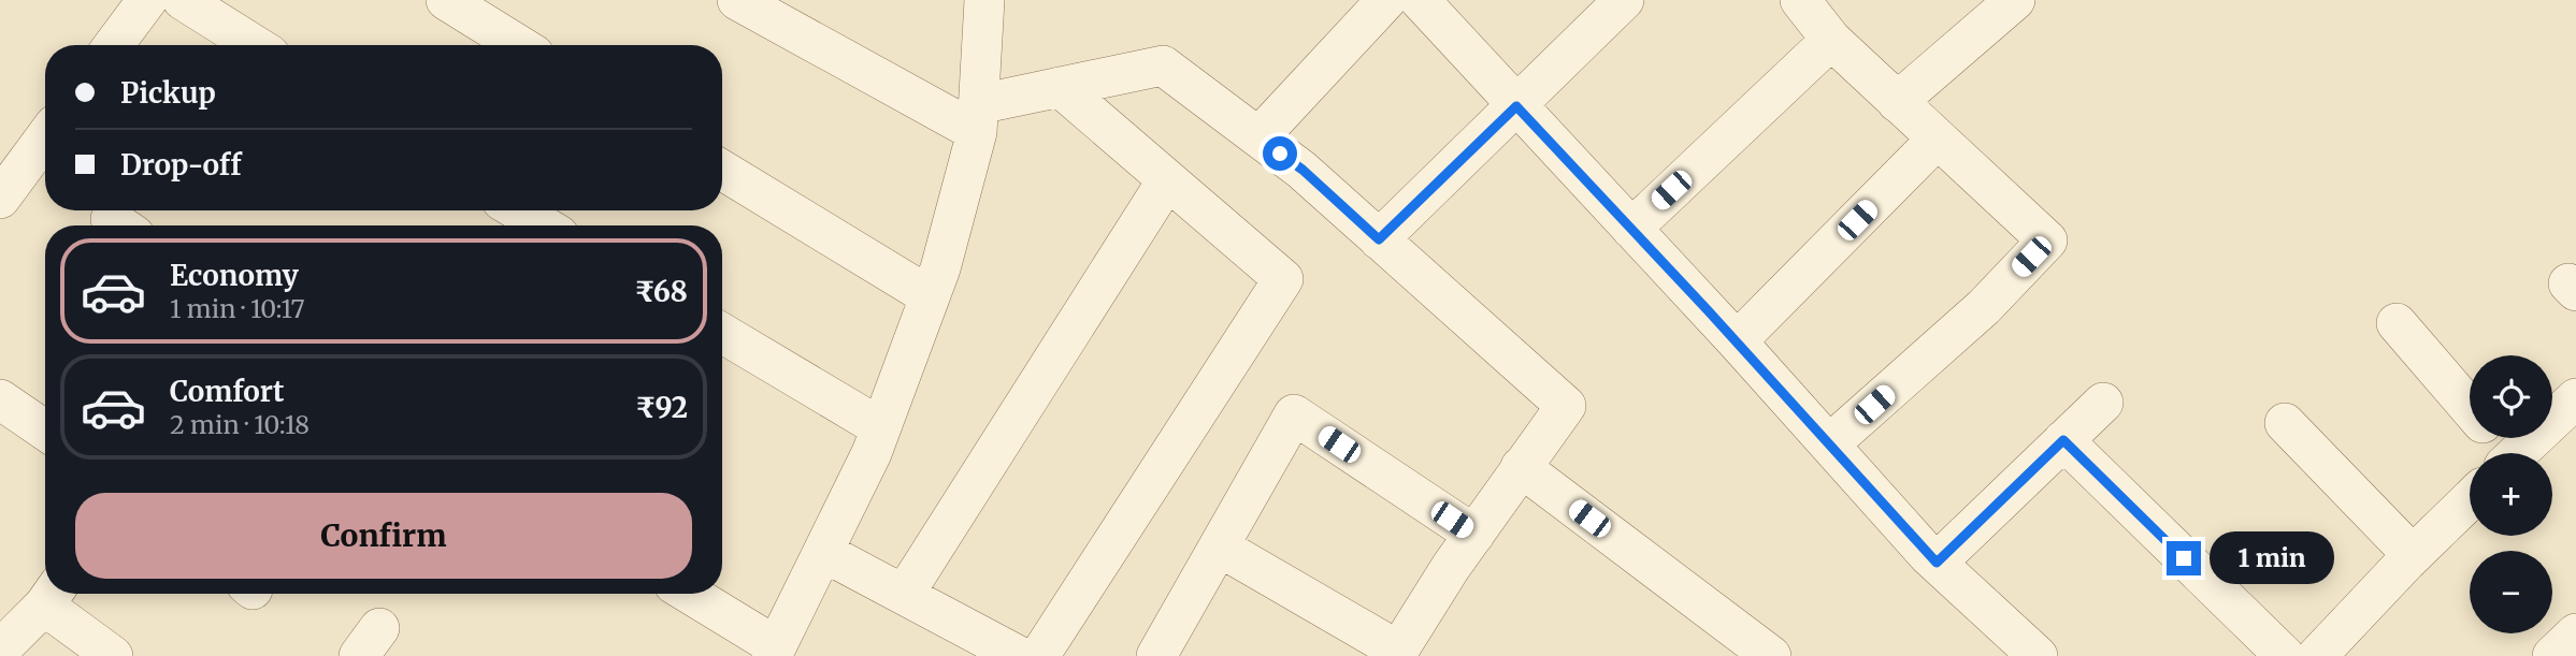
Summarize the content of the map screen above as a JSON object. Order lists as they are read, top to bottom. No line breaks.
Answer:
{"page":{"banner":["Pickup","Drop-off"],"list":[{"name":"Economy","note":"1 min · 10:17","value":"₹68"},{"name":"Comfort","note":"2 min · 10:18","value":"₹92"}],"map_buttons":["+","−"],"buttons":"Confirm","bubble":"1 min"}}
